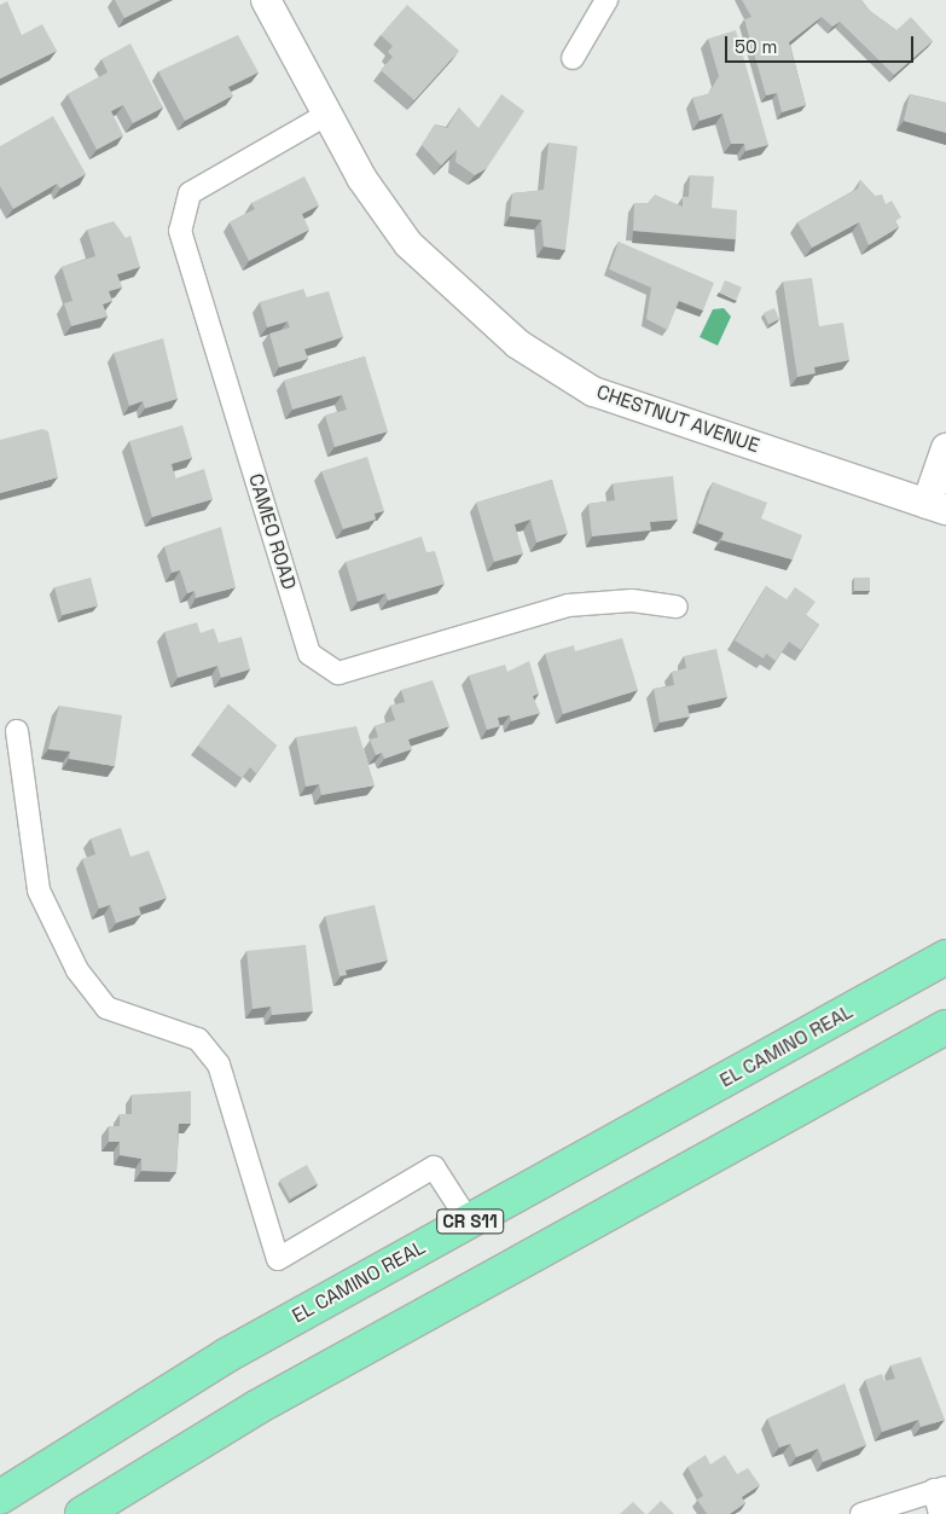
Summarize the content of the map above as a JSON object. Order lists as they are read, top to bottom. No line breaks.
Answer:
{"streets":{"main road":["CHESTNUT AVENUE","EL CAMINO REAL","CR S11"],"street":["CAMEO ROAD"]},"crossings":[["CHESTNUT AVENUE","CAMEO ROAD"]],"scale_bar":"50 m"}
